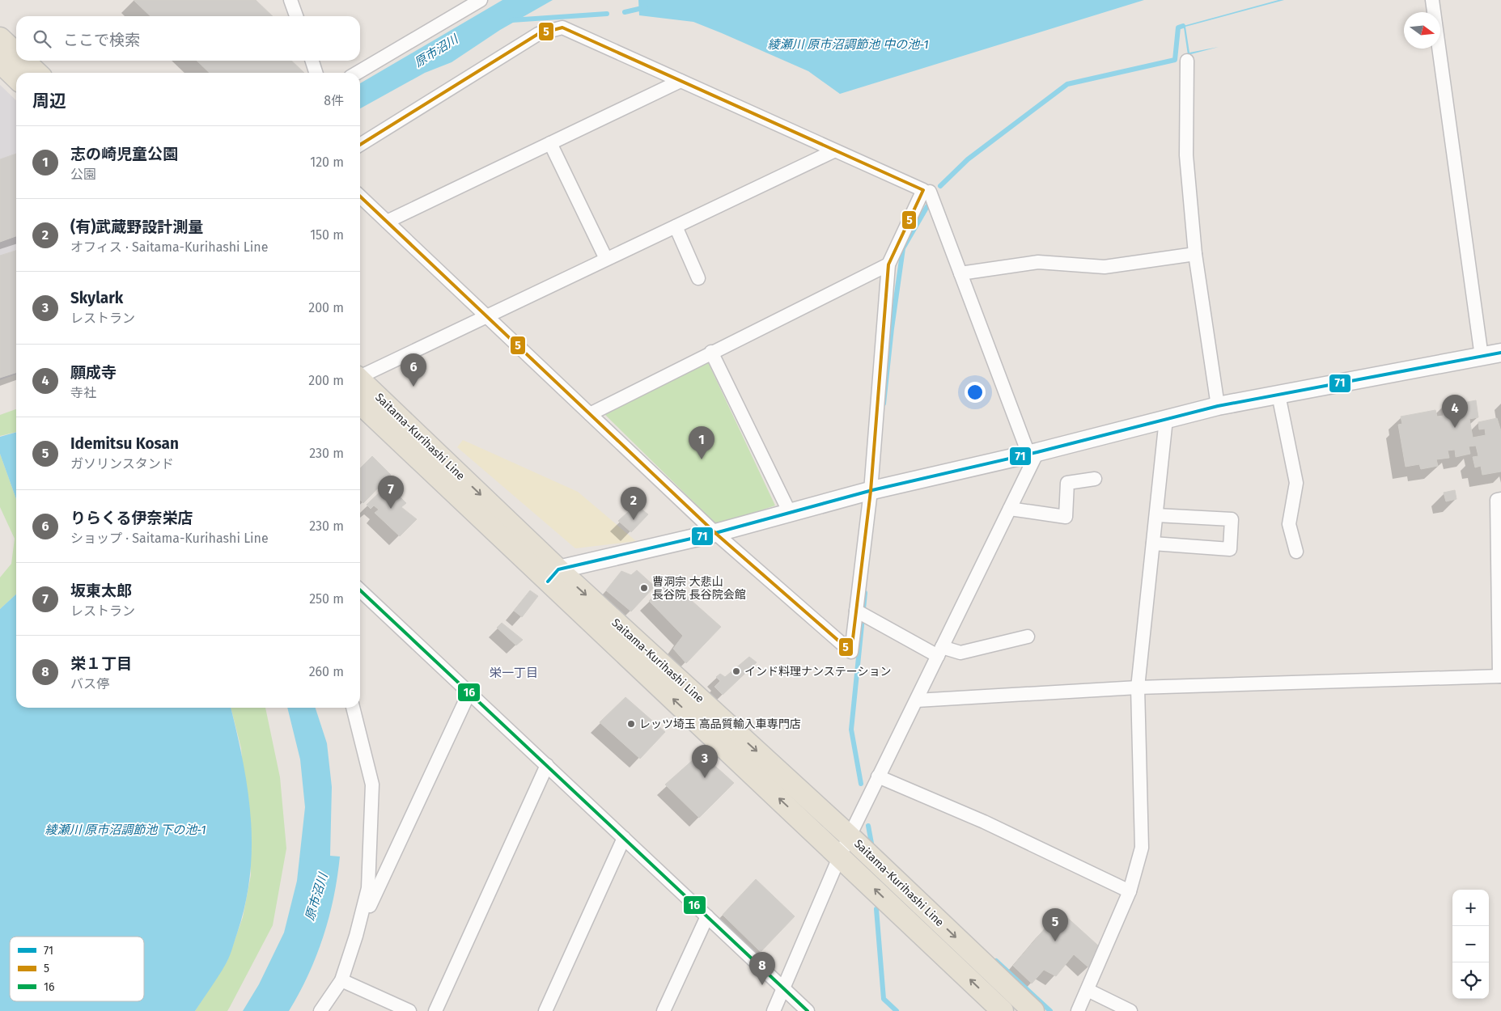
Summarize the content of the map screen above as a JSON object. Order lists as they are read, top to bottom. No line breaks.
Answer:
{"streets":{"main road":["Saitama-Kurihashi Line"]},"districts":["栄一丁目"],"water":["綾瀬川 原市沼調節池 中の池-1","原市沼川","綾瀬川 原市沼調節池 下の池-1"],"places":["曹洞宗 大悲山 長谷院 長谷院会館","インド料理ナンステーション","レッツ埼玉 高品質輸入車専門店"],"lines":["transit line 5","transit line 71","transit line 16"],"legend":["71","5","16"],"north":"right","page":{"search":"ここで検索","heading":["周辺","8件"],"list":[{"mark":"1","name":"志の崎児童公園","note":"公園","value":"120 m"},{"mark":"2","name":"(有)武蔵野設計測量","note":"オフィス · Saitama-Kurihashi Line","value":"150 m"},{"mark":"3","name":"Skylark","note":"レストラン","value":"200 m"},{"mark":"4","name":"願成寺","note":"寺社","value":"200 m"},{"mark":"5","name":"Idemitsu Kosan","note":"ガソリンスタンド","value":"230 m"},{"mark":"6","name":"りらくる伊奈栄店","note":"ショップ · Saitama-Kurihashi Line","value":"230 m"},{"mark":"7","name":"坂東太郎","note":"レストラン","value":"250 m"},{"mark":"8","name":"栄１丁目","note":"バス停","value":"260 m"}],"pins":["6","4","1","7","2","3","5","8"],"map_buttons":["+","−"]}}
